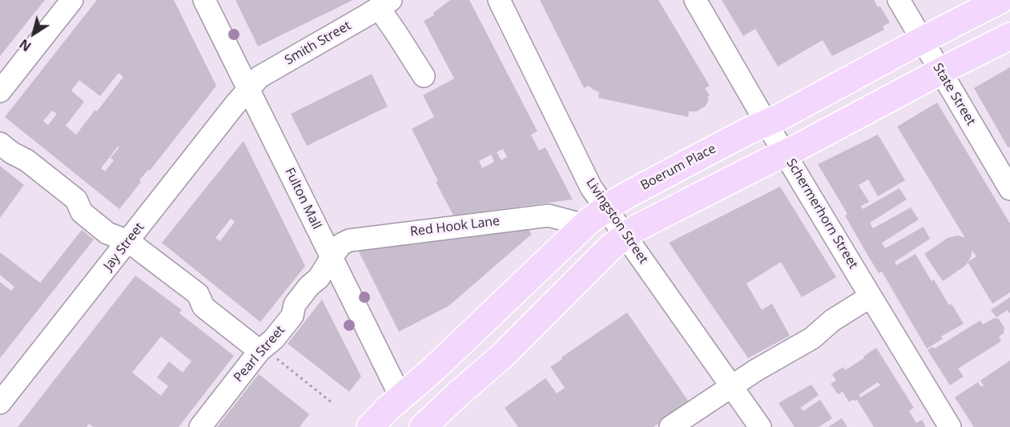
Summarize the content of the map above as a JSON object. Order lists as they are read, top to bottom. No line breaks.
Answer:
{"streets":{"main road":["Boerum Place"],"street":["Smith Street","State Street","Fulton Mall","Schermerhorn Street","Livingston Street","Red Hook Lane","Jay Street","Pearl Street"]},"crossings":[["Smith Street","Fulton Mall"],["Smith Street","Jay Street"],["State Street","Boerum Place"],["Boerum Place","Fulton Mall"],["Boerum Place","Schermerhorn Street"],["Boerum Place","Livingston Street"],["Boerum Place","Red Hook Lane"],["Fulton Mall","Red Hook Lane"],["Fulton Mall","Jay Street"],["Fulton Mall","Pearl Street"],["Red Hook Lane","Pearl Street"]],"north":"bottom left"}
